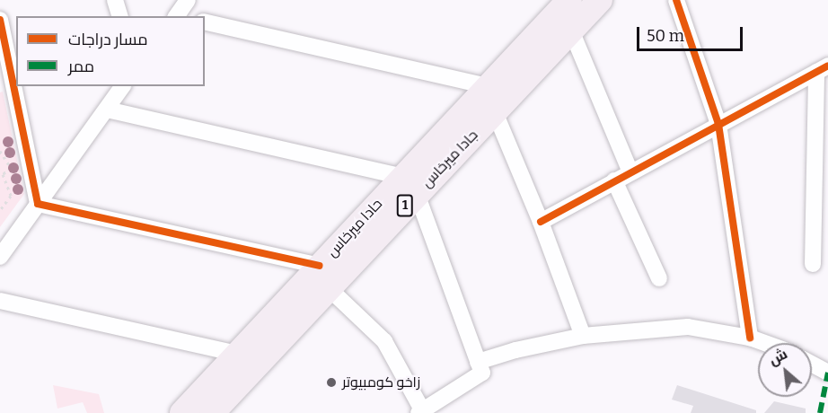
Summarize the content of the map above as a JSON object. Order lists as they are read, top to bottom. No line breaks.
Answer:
{"streets":{"main road":["جادا ميرخاس","1","حادا ميرخاس"]},"crossings":[["جادا ميرخاس","حادا ميرخاس"]],"places":["زاخو كومبيوتر"],"legend":["مسار دراجات","ممر"],"scale_bar":"50 m","north":"top left"}
